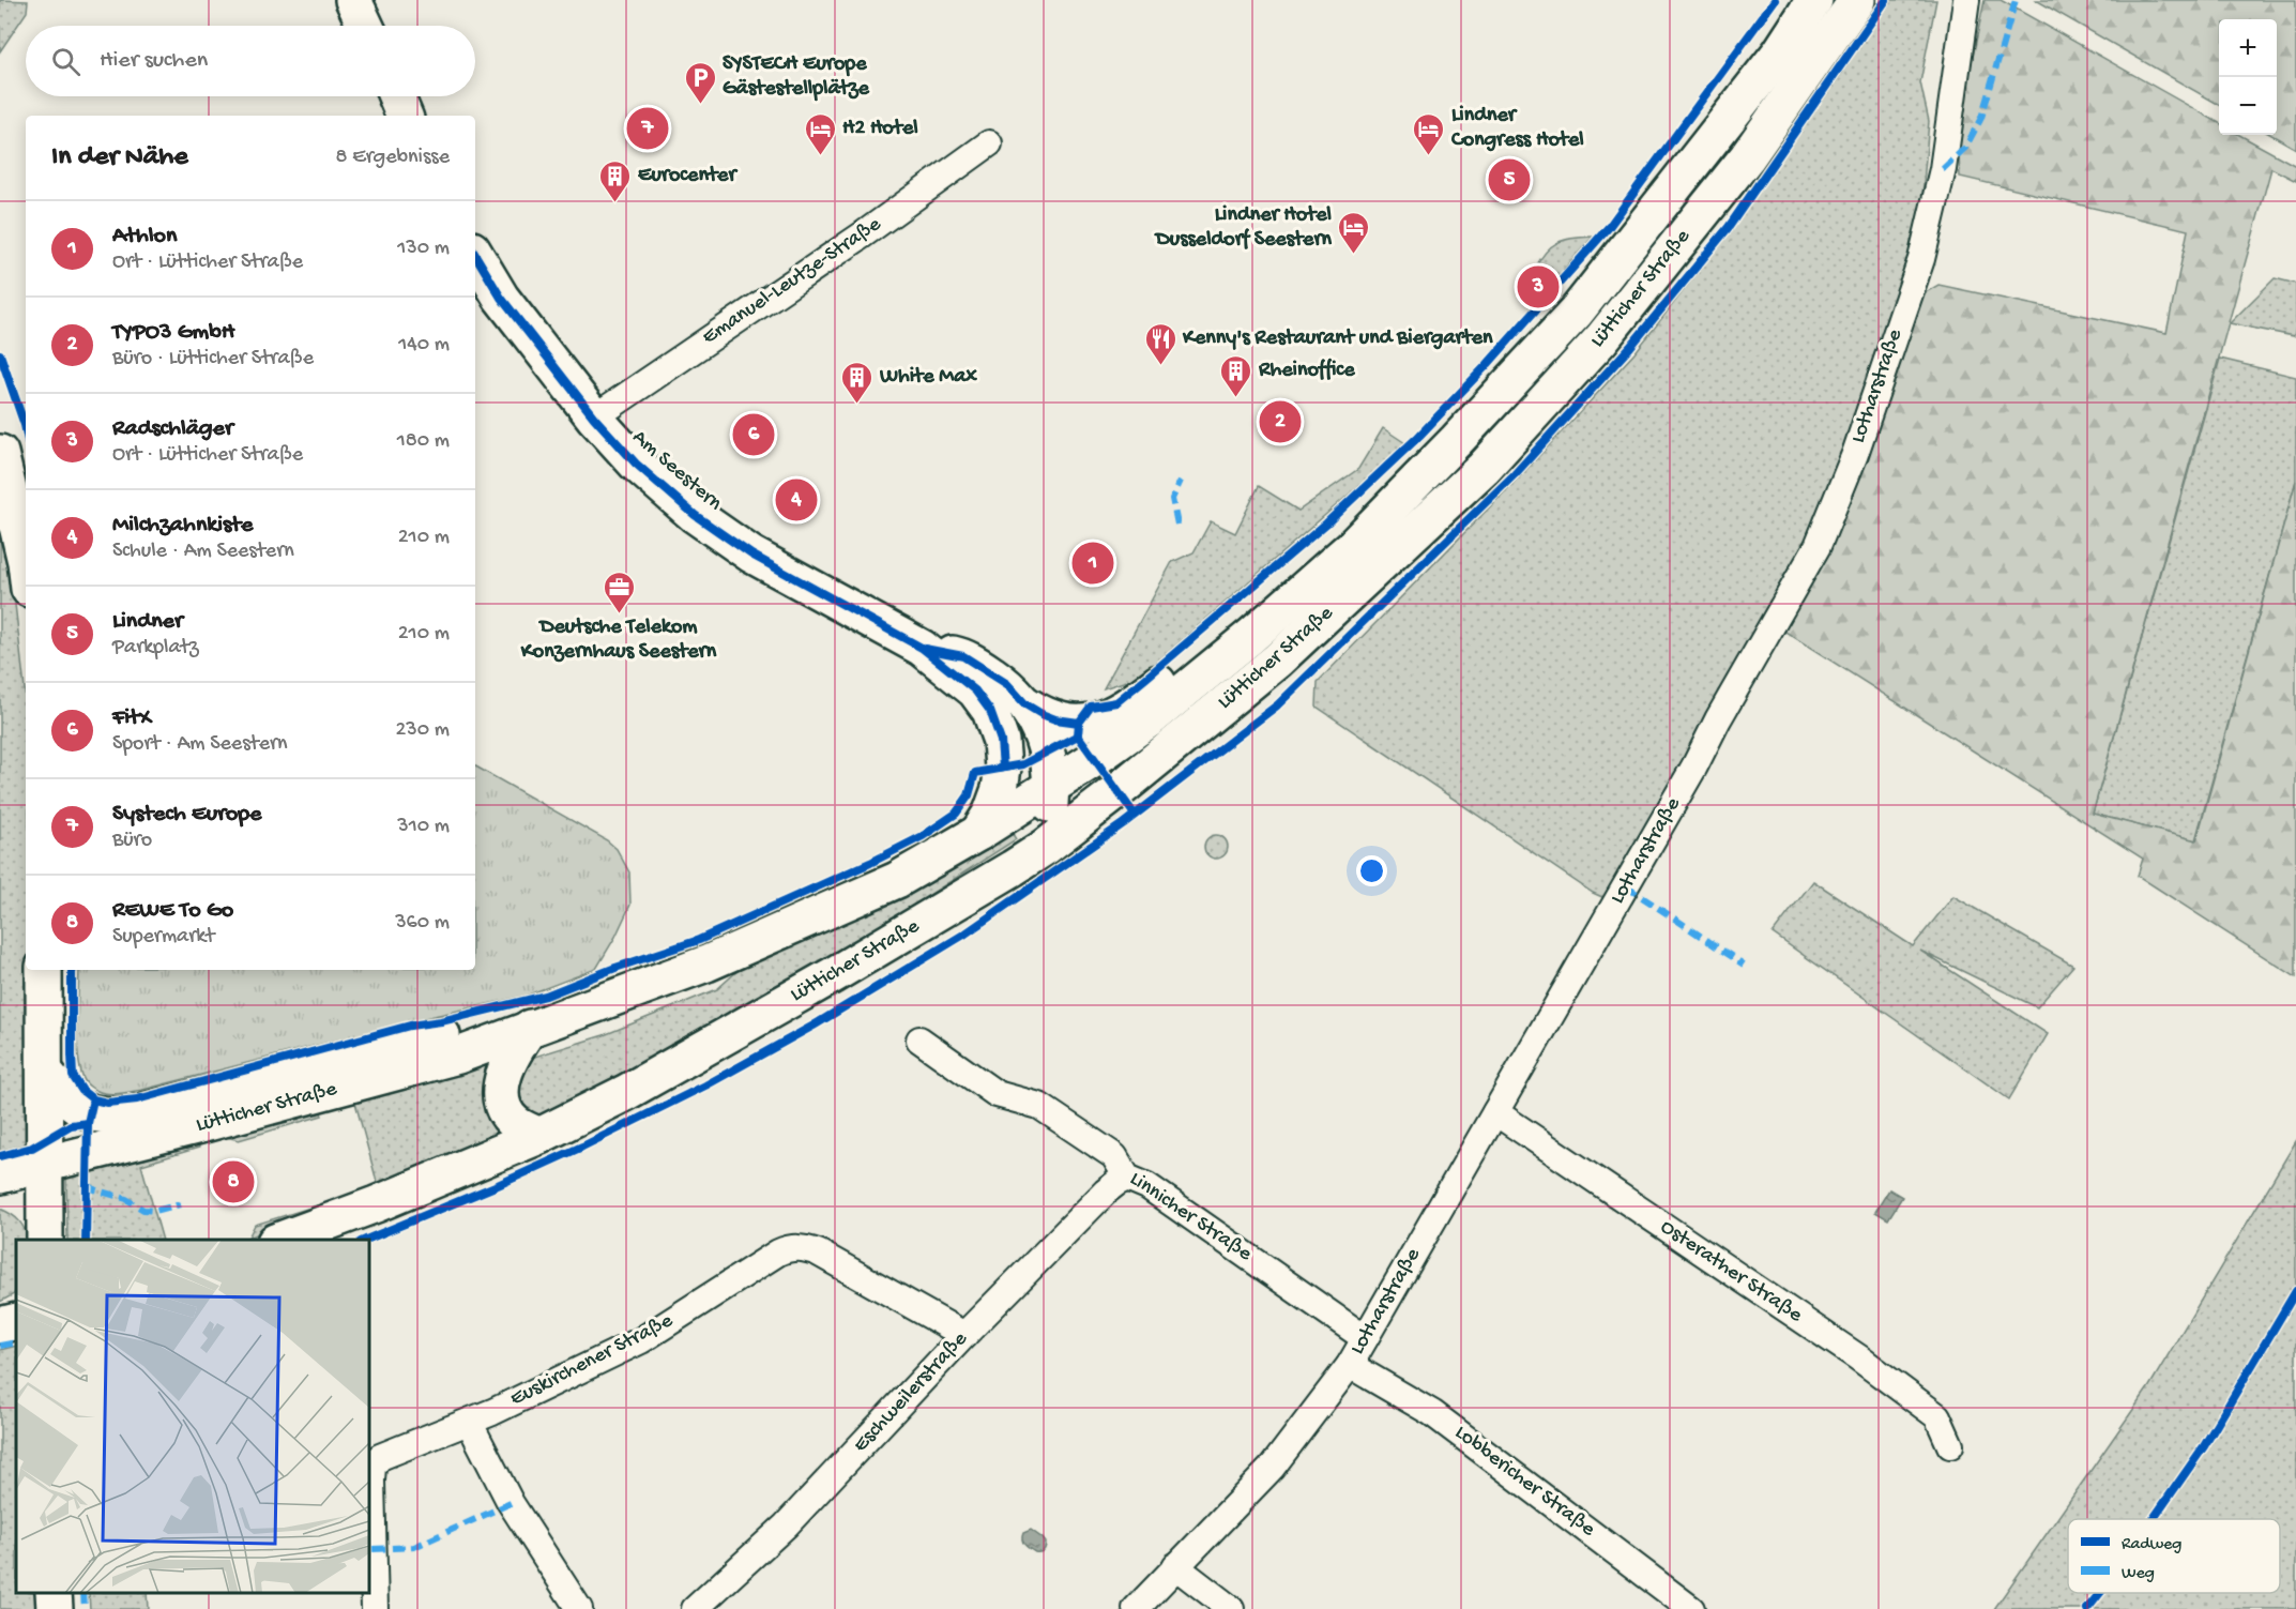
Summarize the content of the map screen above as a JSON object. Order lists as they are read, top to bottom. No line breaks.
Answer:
{"streets":{"main road":["Lütticher Straße","Am Seestern"],"street":["Emanuel-Leutze-Straße","Lotharstraße","Linnicher Straße","Osterather Straße","Euskirchener Straße","Eschweilerstraße","Lobbericher Straße"]},"crossings":[["Emanuel-Leutze-Straße","Am Seestern"],["Lotharstraße","Linnicher Straße"],["Lotharstraße","Osterather Straße"],["Lotharstraße","Lobbericher Straße"],["Linnicher Straße","Eschweilerstraße"],["Euskirchener Straße","Eschweilerstraße"]],"places":{"parking":["SYSTECH Europe Gästestellplätze"],"hotel":["H2 Hotel","Lindner Congress Hotel","Lindner Hotel Dusseldorf Seestern"],"building":["Eurocenter","Rheinoffice","White Max"],"restaurant":["Kenny's Restaurant und Biergarten"],"office":["Deutsche Telekom Konzernhaus Seestern"]},"legend":["Radweg","Weg"],"page":{"map_buttons":["+","−"],"search":"Hier suchen","pins":["7","5","3","2","6","4","1","8"],"heading":["In der Nähe","8 Ergebnisse"],"list":[{"mark":"1","name":"Athlon","note":"Ort · Lütticher Straße","value":"130 m"},{"mark":"2","name":"TYPO3 GmbH","note":"Büro · Lütticher Straße","value":"140 m"},{"mark":"3","name":"Radschläger","note":"Ort · Lütticher Straße","value":"180 m"},{"mark":"4","name":"Milchzahnkiste","note":"Schule · Am Seestern","value":"210 m"},{"mark":"5","name":"Lindner","note":"Parkplatz","value":"210 m"},{"mark":"6","name":"FitX","note":"Sport · Am Seestern","value":"230 m"},{"mark":"7","name":"Systech Europe","note":"Büro","value":"310 m"},{"mark":"8","name":"REWE To Go","note":"Supermarkt","value":"360 m"}]}}
